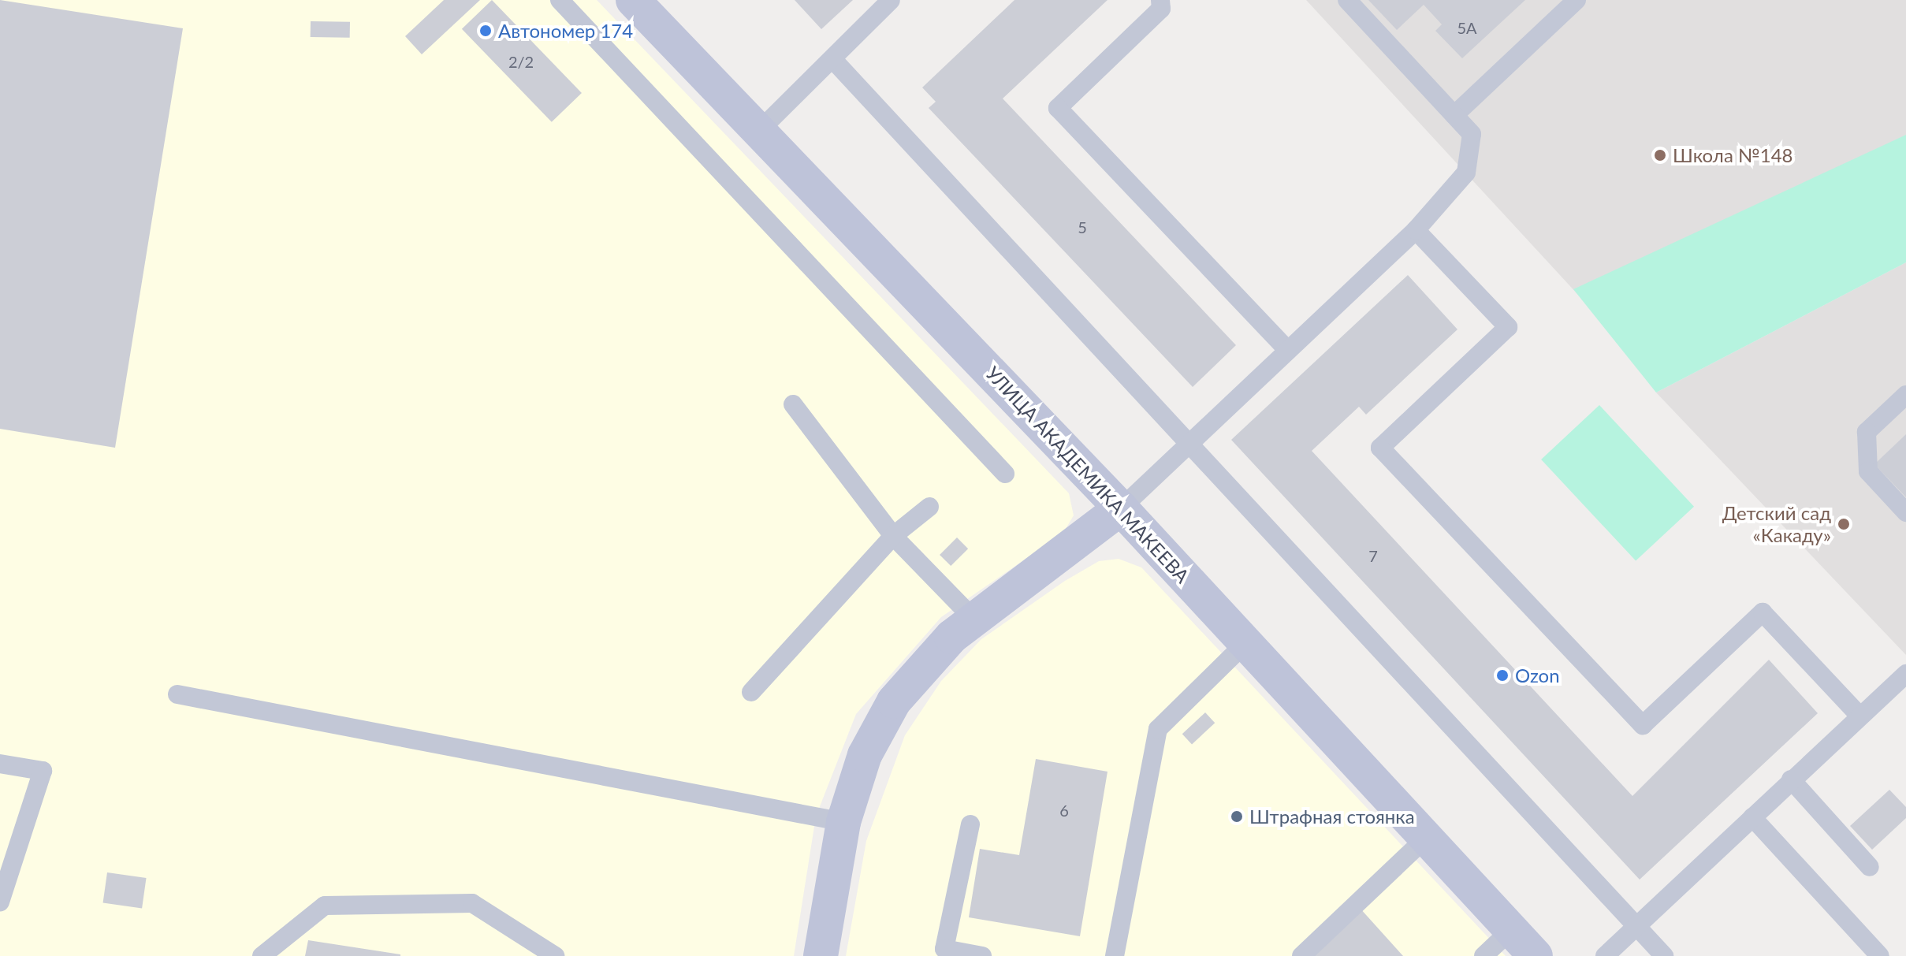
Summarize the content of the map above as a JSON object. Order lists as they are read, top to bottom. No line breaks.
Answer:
{"streets":{"street":["УЛИЦА АКАДЕМИКА МАКЕЕВА"]},"places":["Автономер 174","Школа №148","Детский сад «Какаду»","Ozon","Штрафная стоянка"],"house_numbers":["5А","2/2","5","7","6"]}
